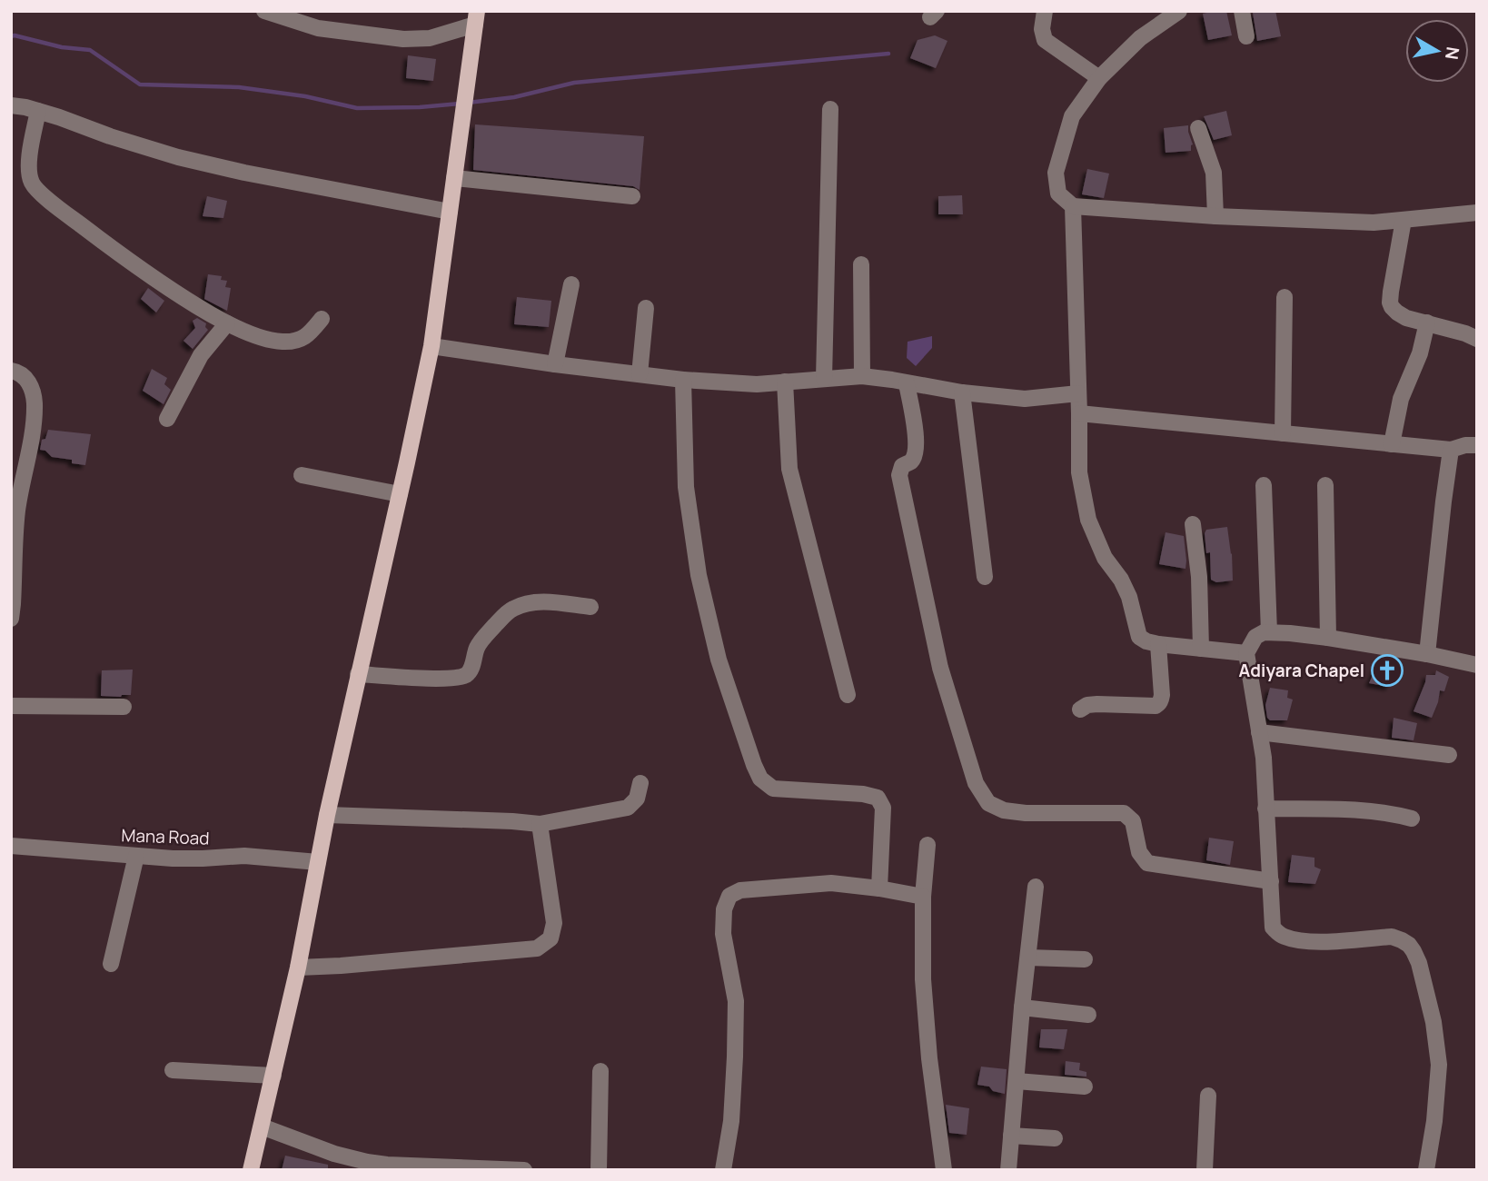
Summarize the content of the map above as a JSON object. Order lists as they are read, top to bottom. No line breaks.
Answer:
{"streets":{"street":["Mana Road"]},"places":{"church":["Adiyara Chapel"]},"north":"right"}
